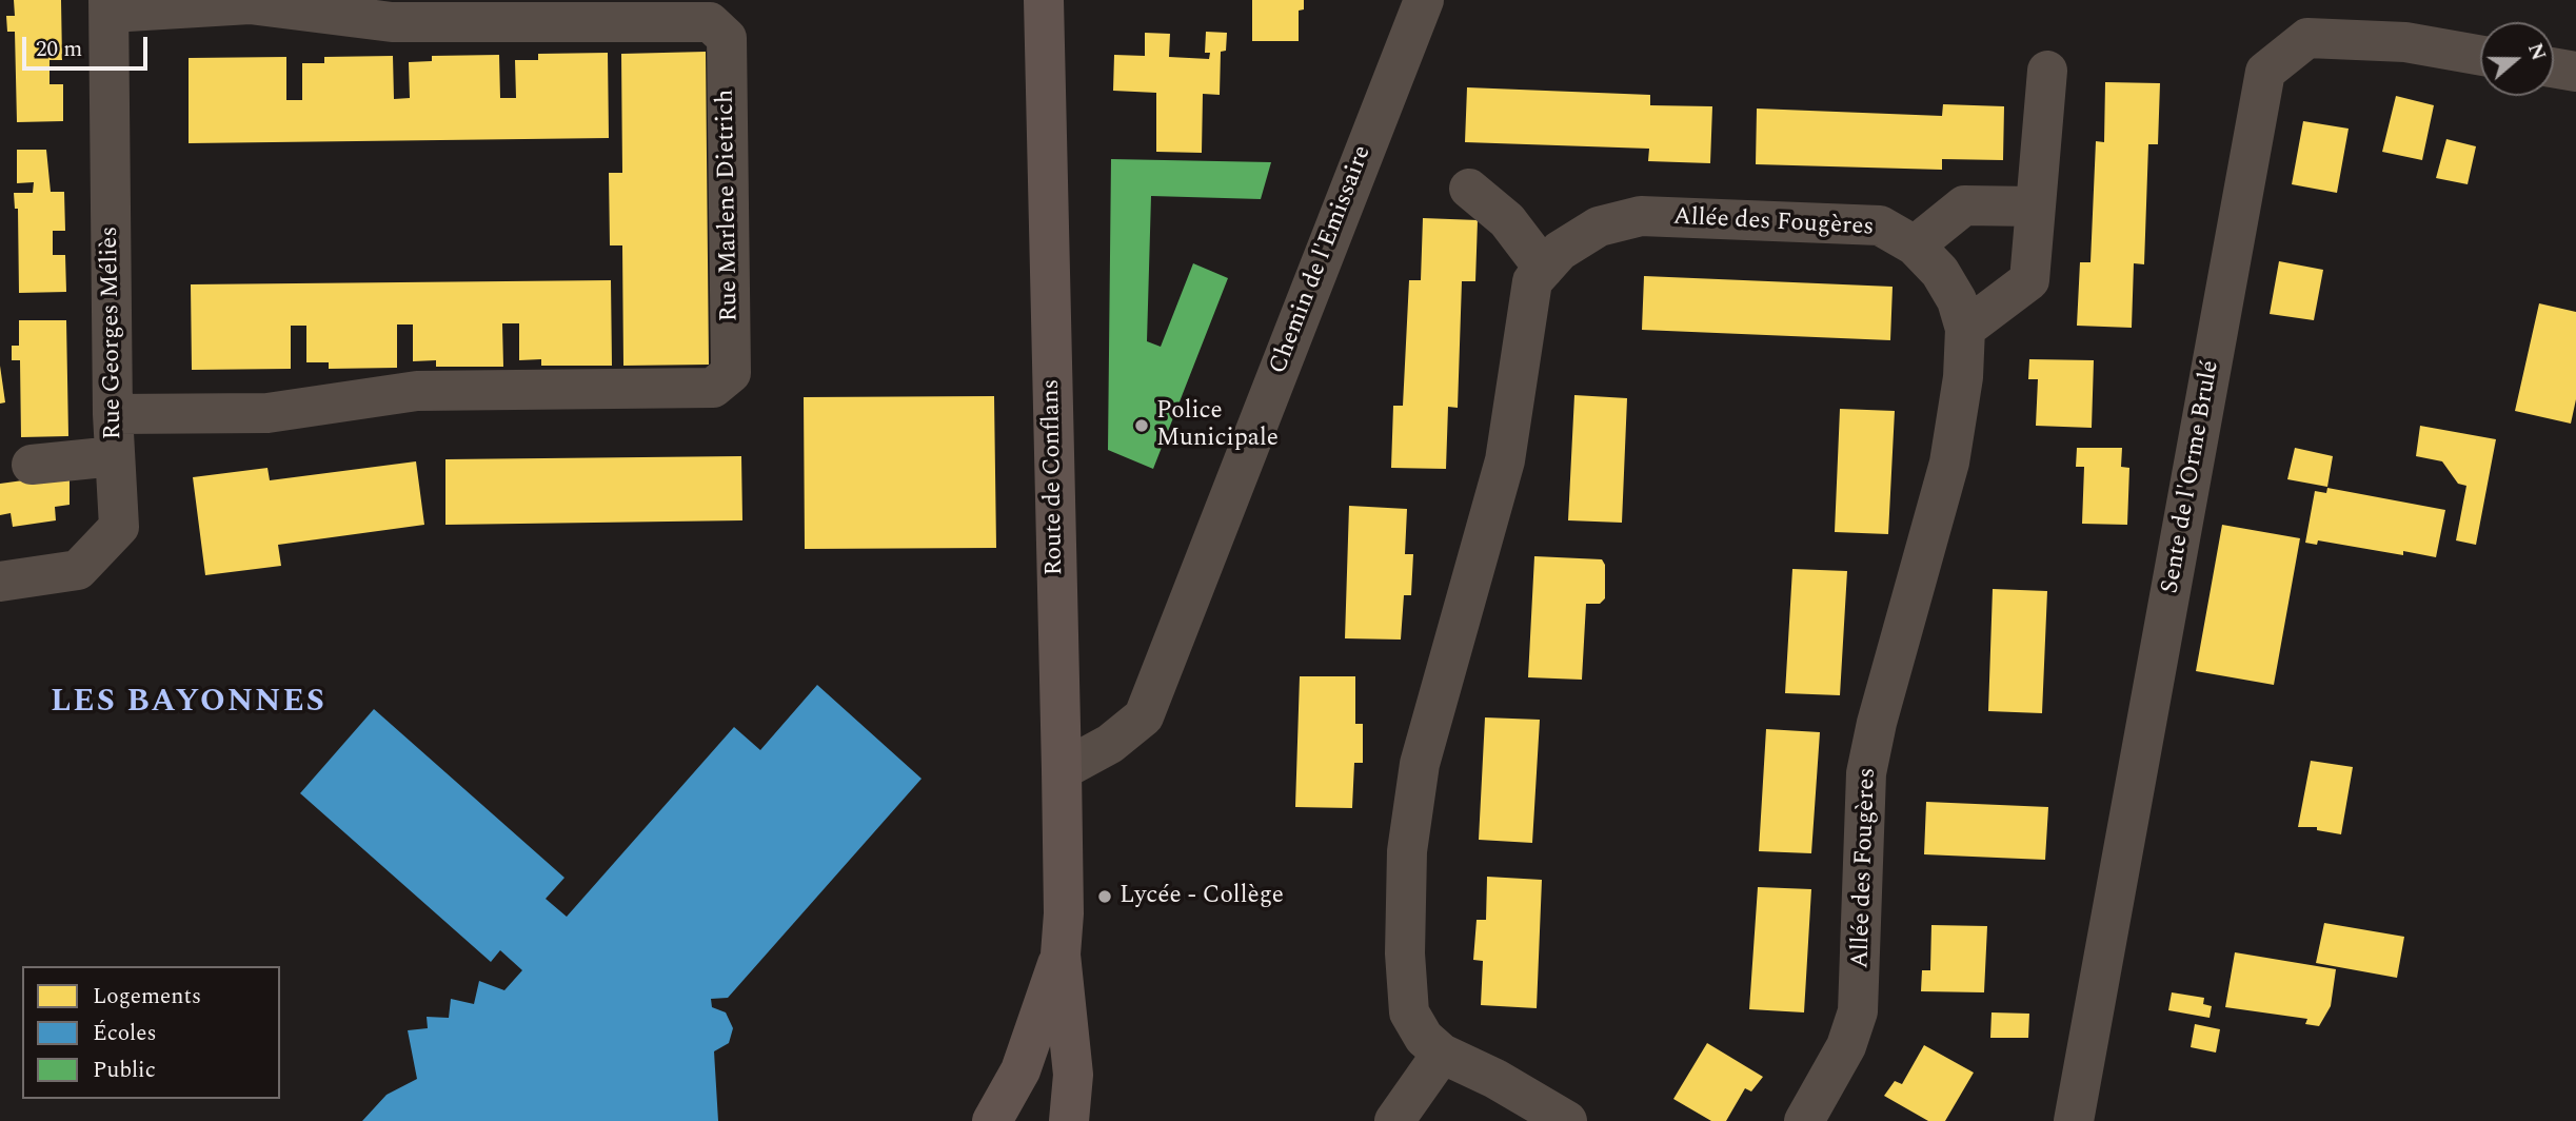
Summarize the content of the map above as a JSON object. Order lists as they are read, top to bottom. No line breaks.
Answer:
{"streets":{"main road":["Route de Conflans"],"street":["Rue Marlene Dietrich","Allée des Fougères","Chemin de l'Emissaire","Rue Georges Méliès","Sente de l'Orme Brulé"]},"crossings":[["Rue Marlene Dietrich","Rue Georges Méliès"],["Chemin de l'Emissaire","Route de Conflans"]],"districts":["LES BAYONNES"],"places":["Police Municipale","Lycée - Collège"],"legend":["Logements","Écoles","Public"],"scale_bar":"20 m","north":"right"}
